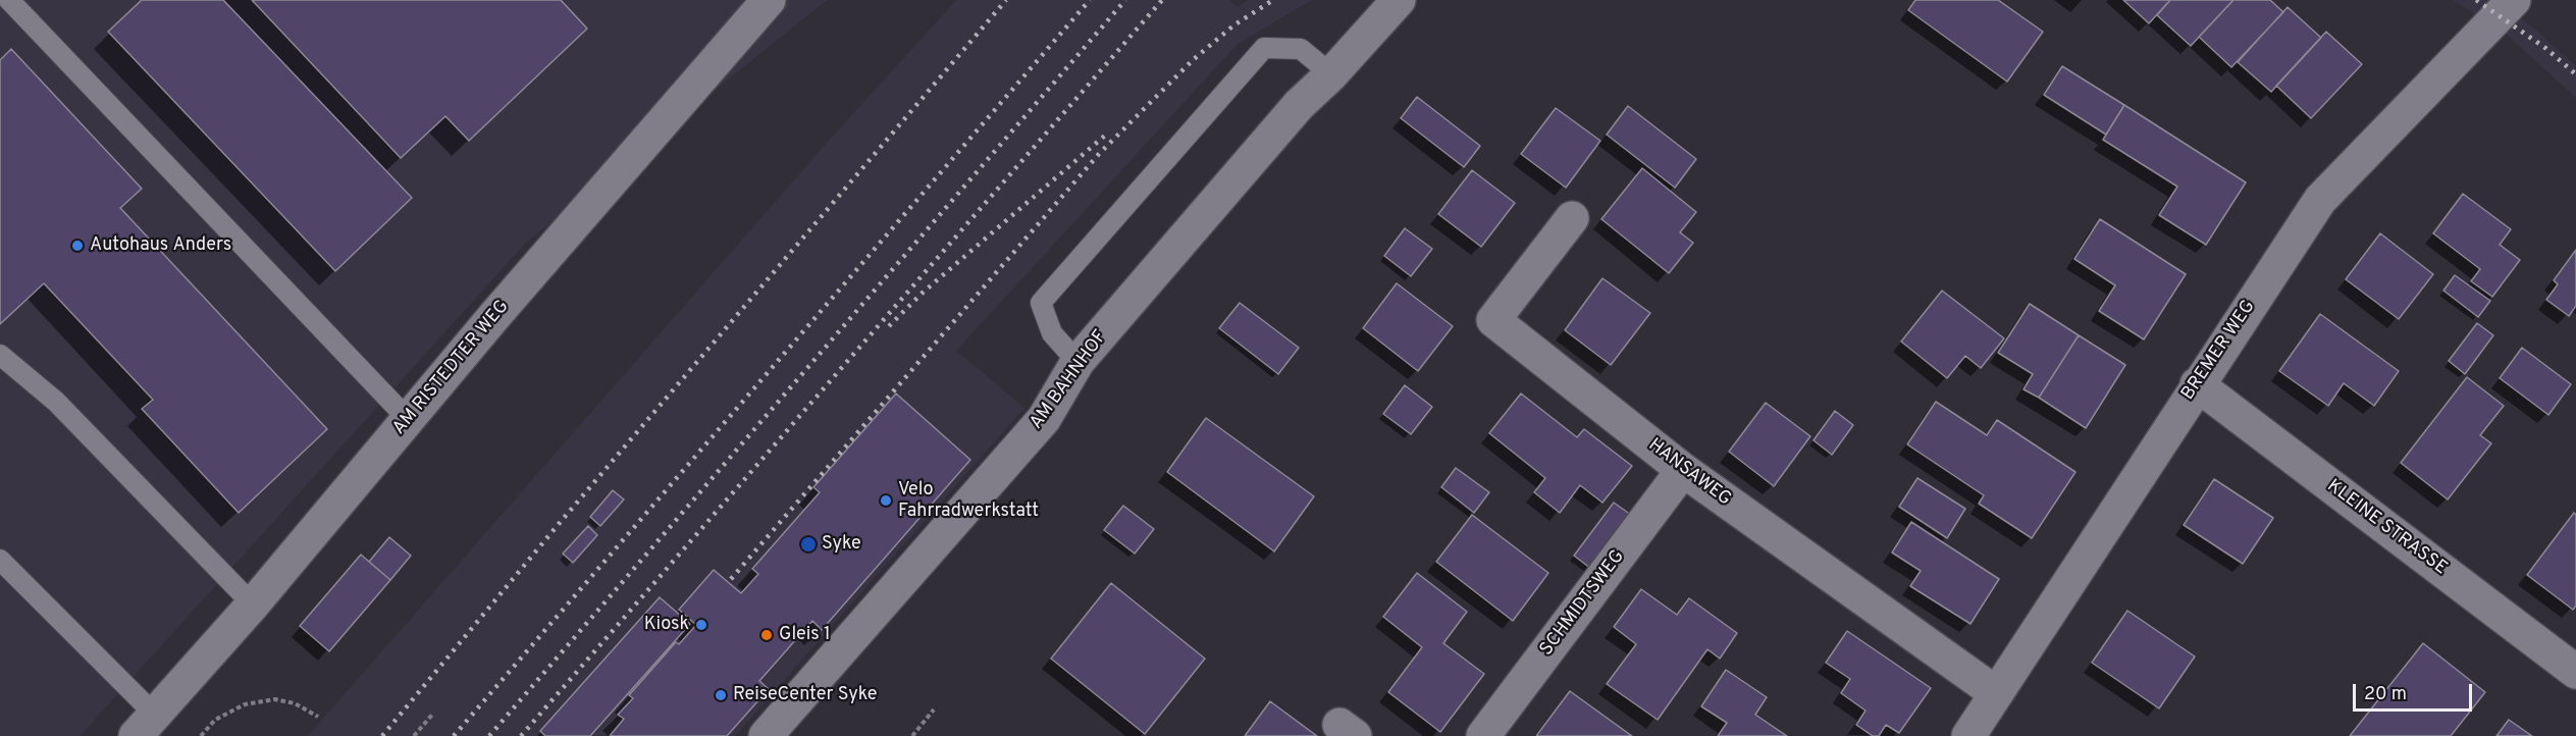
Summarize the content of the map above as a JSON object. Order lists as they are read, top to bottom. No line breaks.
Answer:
{"streets":{"street":["BREMER WEG","AM RISTEDTER WEG","AM BAHNHOF","HANSAWEG","KLEINE STRASSE","SCHMIDTSWEG"]},"crossings":[["BREMER WEG","HANSAWEG"],["BREMER WEG","KLEINE STRASSE"],["HANSAWEG","SCHMIDTSWEG"]],"places":["Autohaus Anders","Velo Fahrradwerkstatt","Syke","Kiosk","Gleis 1","ReiseCenter Syke"],"scale_bar":"20 m"}
